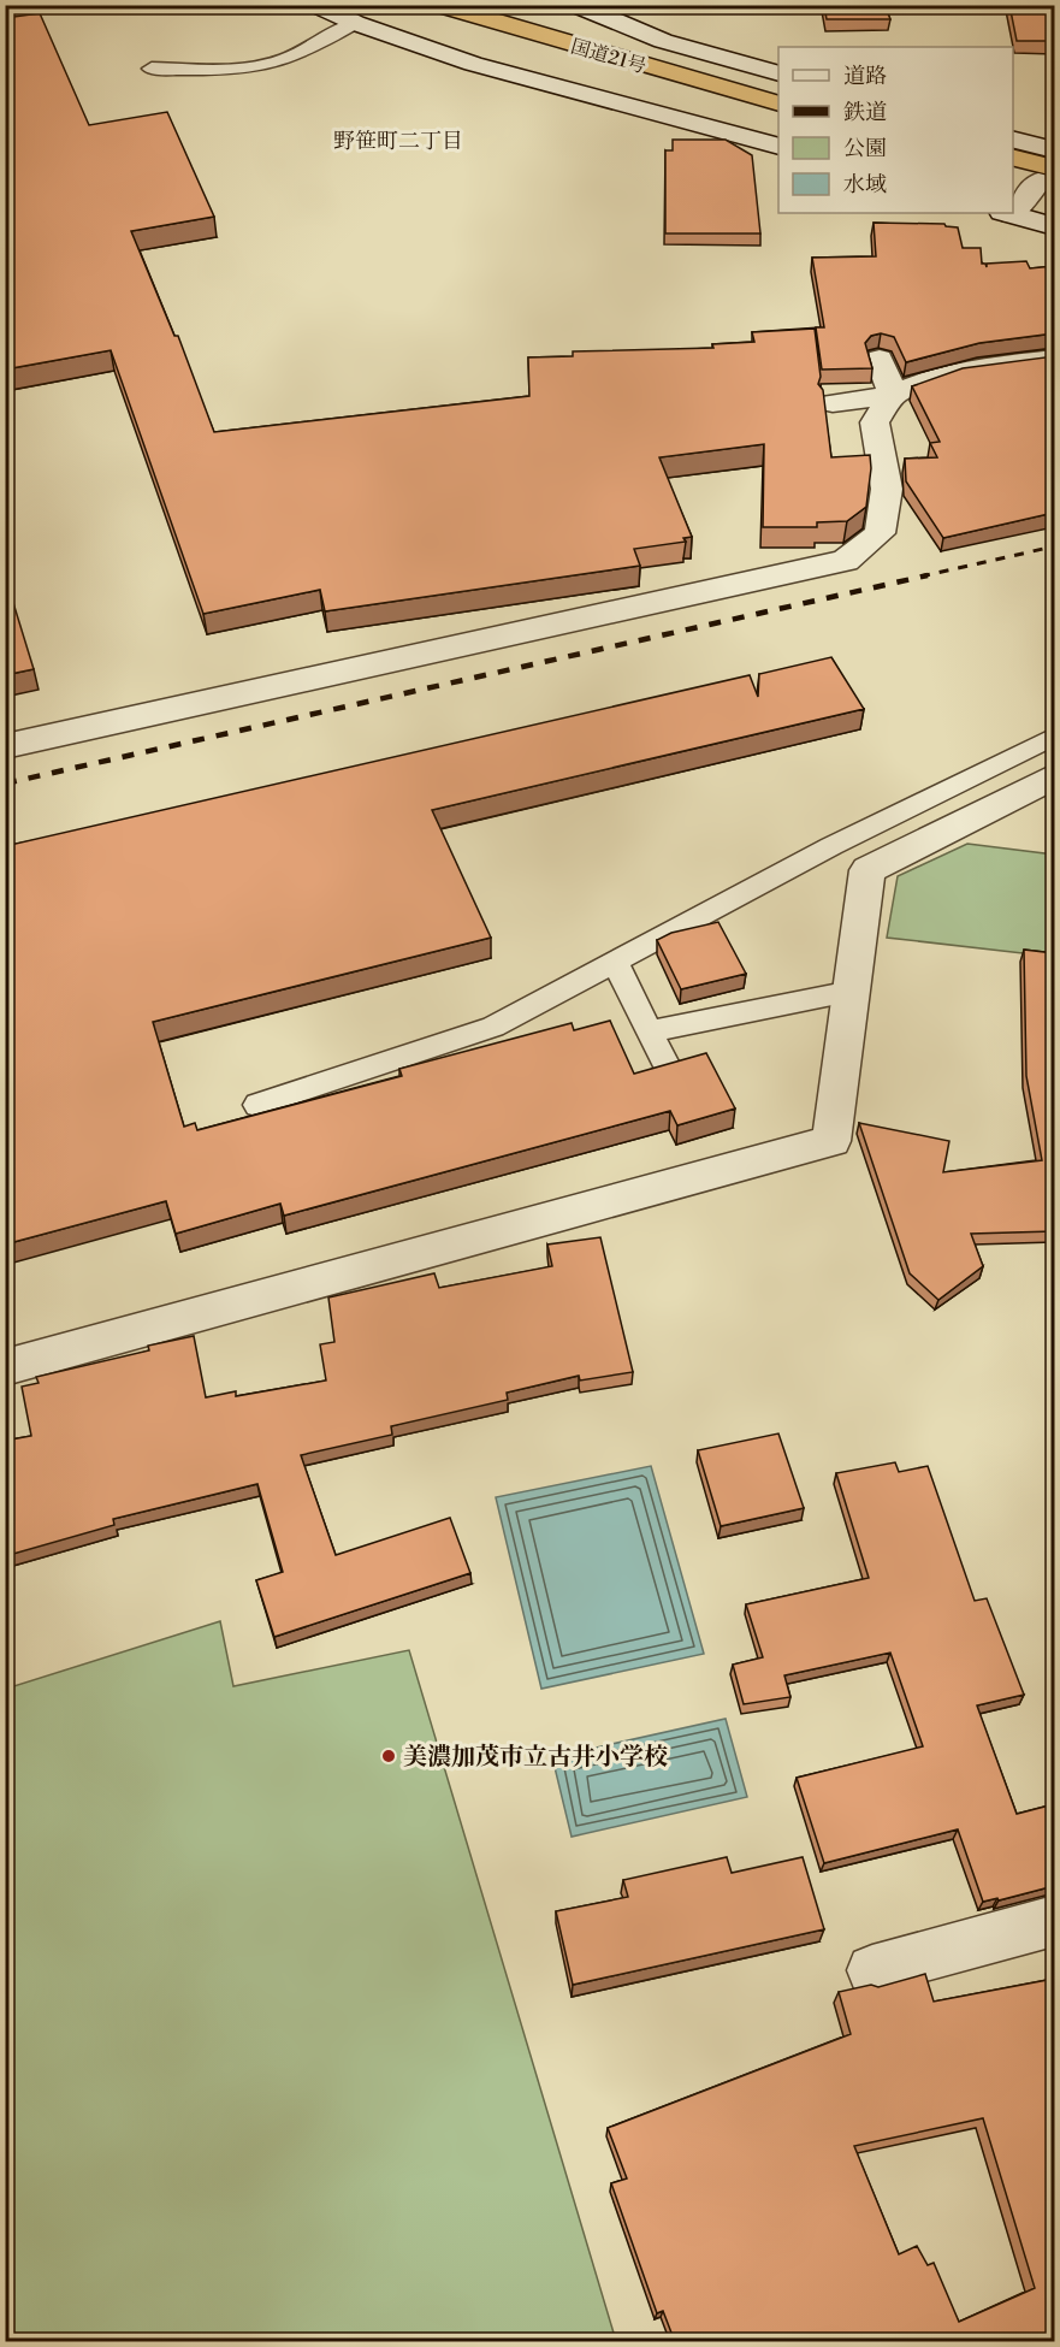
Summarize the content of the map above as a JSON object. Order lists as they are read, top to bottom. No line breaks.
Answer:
{"streets":{"highway":["国道21号"]},"districts":["野笹町二丁目"],"places":["美濃加茂市立古井小学校"],"legend":["道路","鉄道","公園","水域"]}
